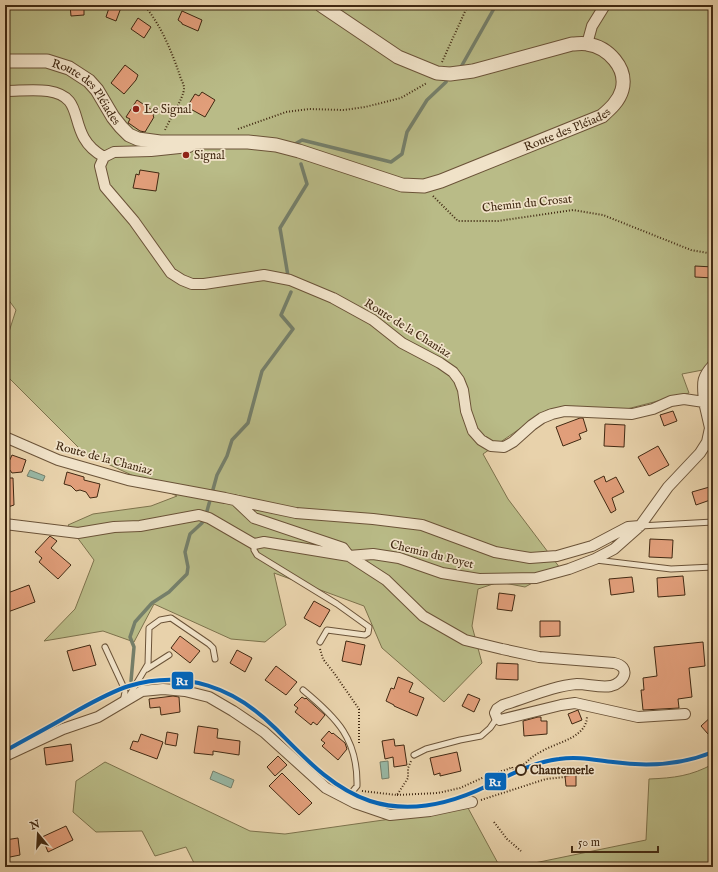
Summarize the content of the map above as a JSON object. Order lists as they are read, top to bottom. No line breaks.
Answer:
{"streets":{"street":["Route des Pléiades","Route de la Chaniaz","Chemin du Poyet"],"path":["Chemin du Crosat"]},"crossings":[["Route des Pléiades","Chemin du Crosat"],["Route de la Chaniaz","Chemin du Poyet"]],"places":["Le Signal","Signal","Chantemerle"],"lines":["transit line R1"],"scale_bar":"50 m","north":"top"}
